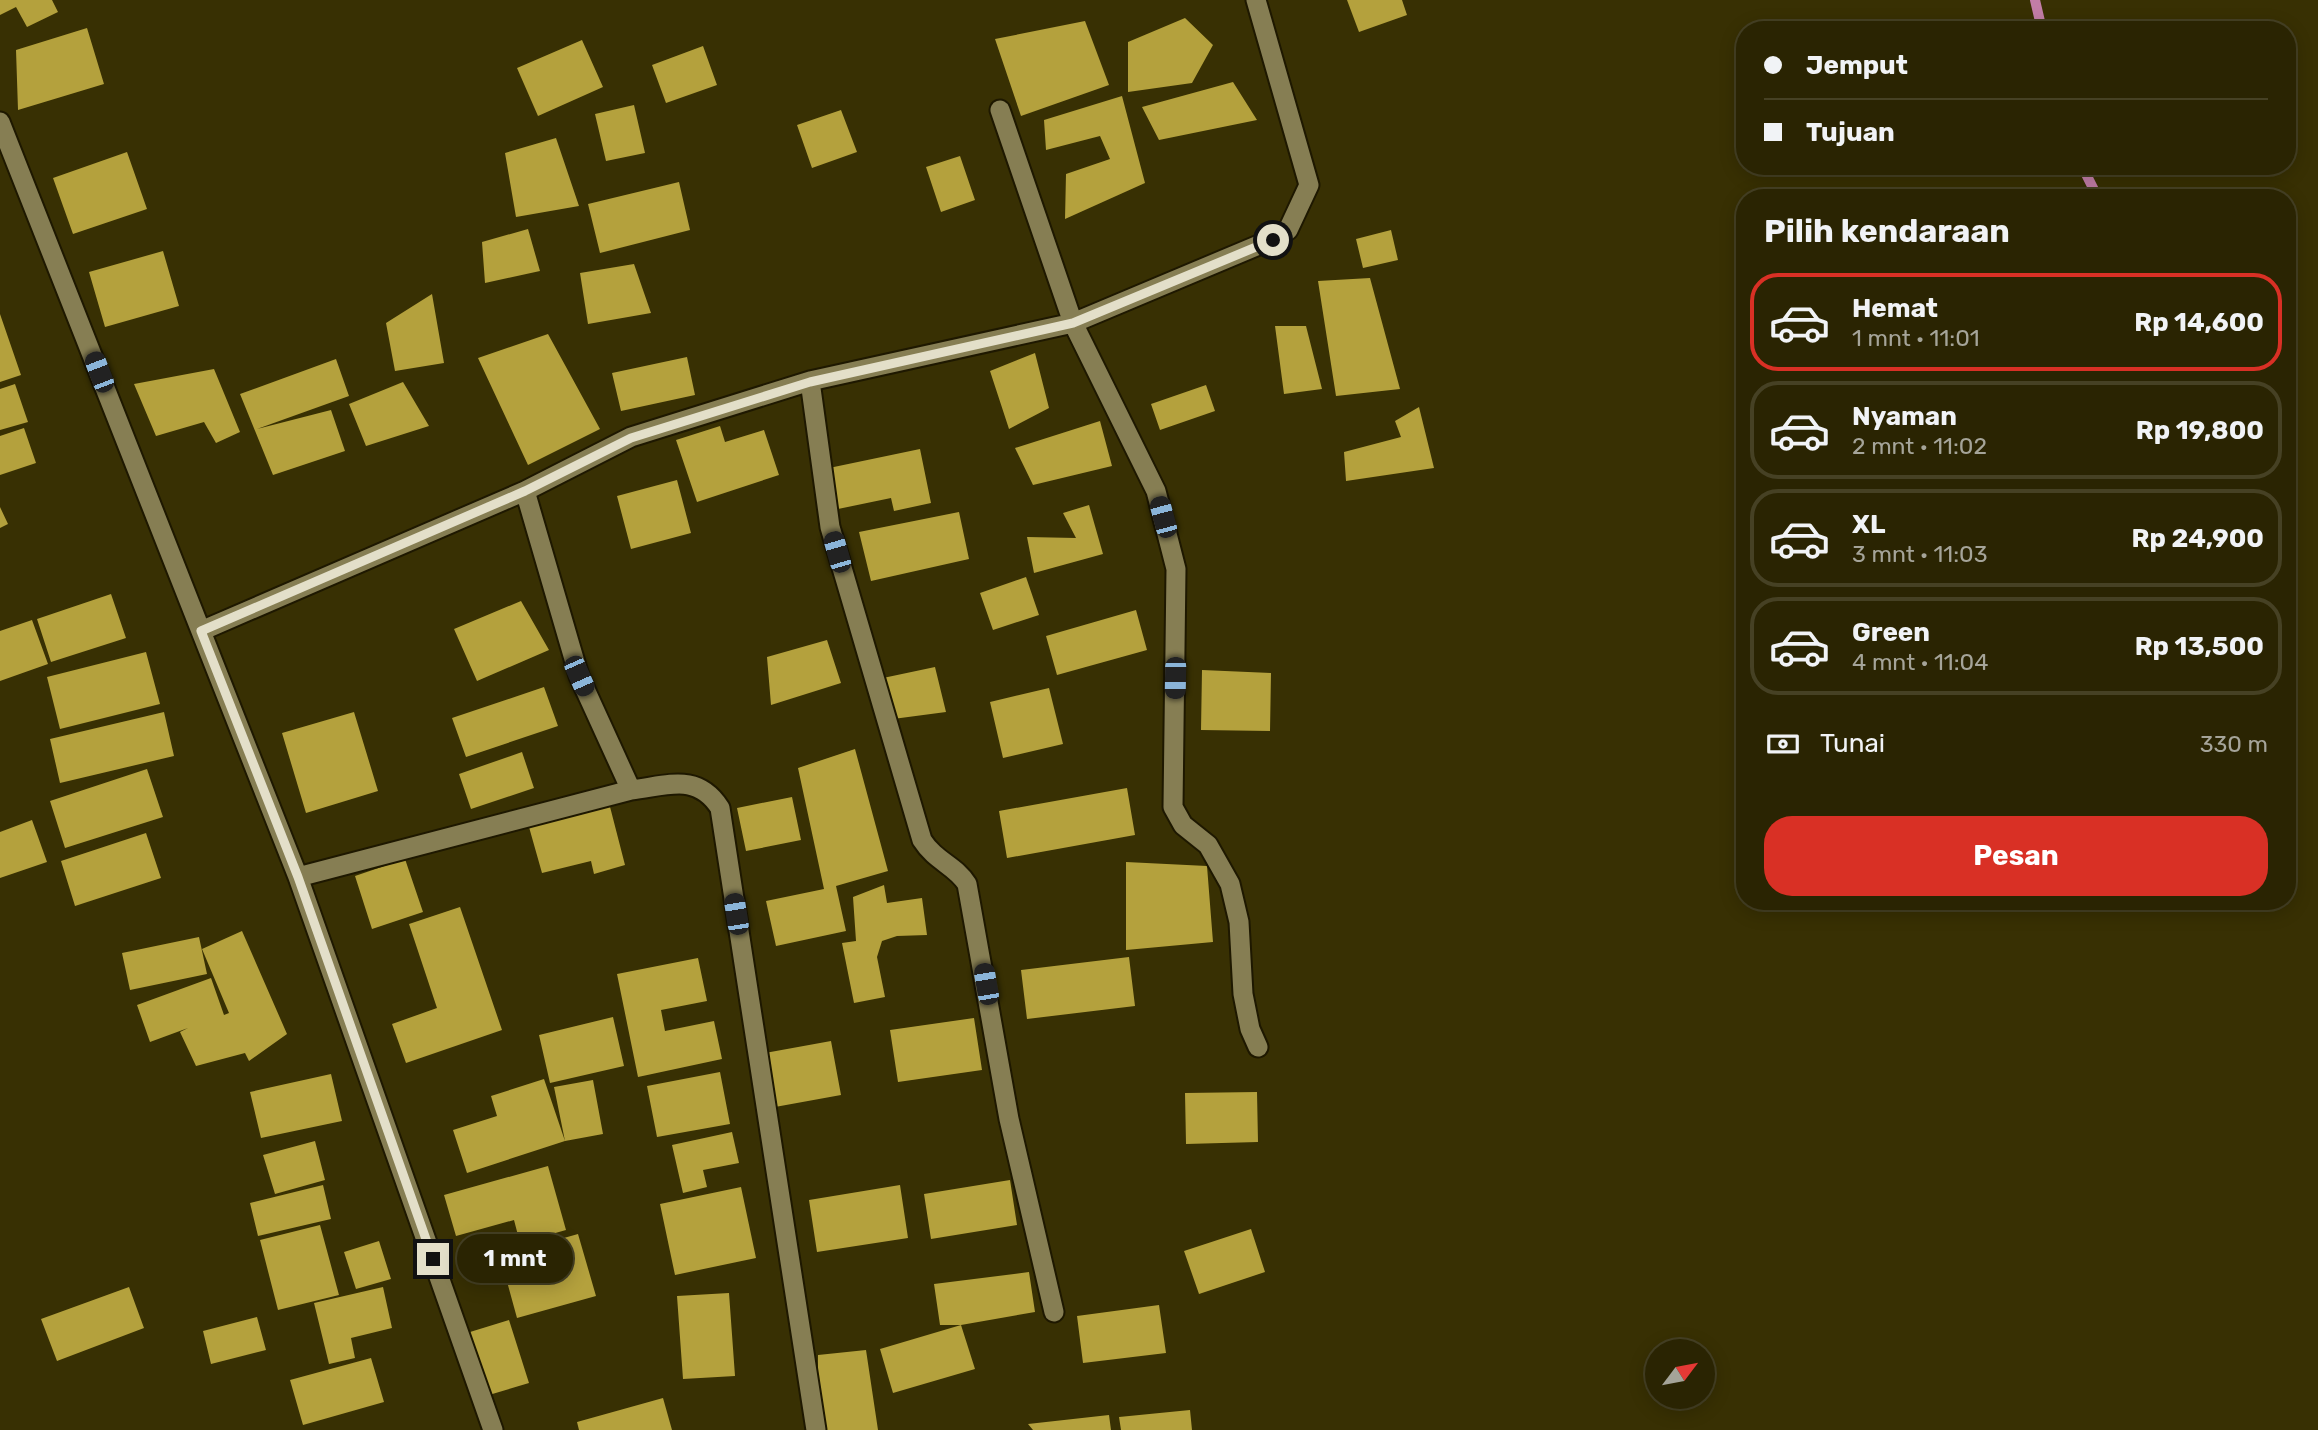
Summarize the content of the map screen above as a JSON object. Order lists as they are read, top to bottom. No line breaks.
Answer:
{"north":"top right","page":{"banner":["Jemput","Tujuan"],"heading":"Pilih kendaraan","list":[{"name":"Hemat","note":"1 mnt · 11:01","value":"Rp 14,600"},{"name":"Nyaman","note":"2 mnt · 11:02","value":"Rp 19,800"},{"name":"XL","note":"3 mnt · 11:03","value":"Rp 24,900"},{"name":"Green","note":"4 mnt · 11:04","value":"Rp 13,500"}],"pay":["Tunai","330 m"],"buttons":"Pesan","bubble":"1 mnt"}}
